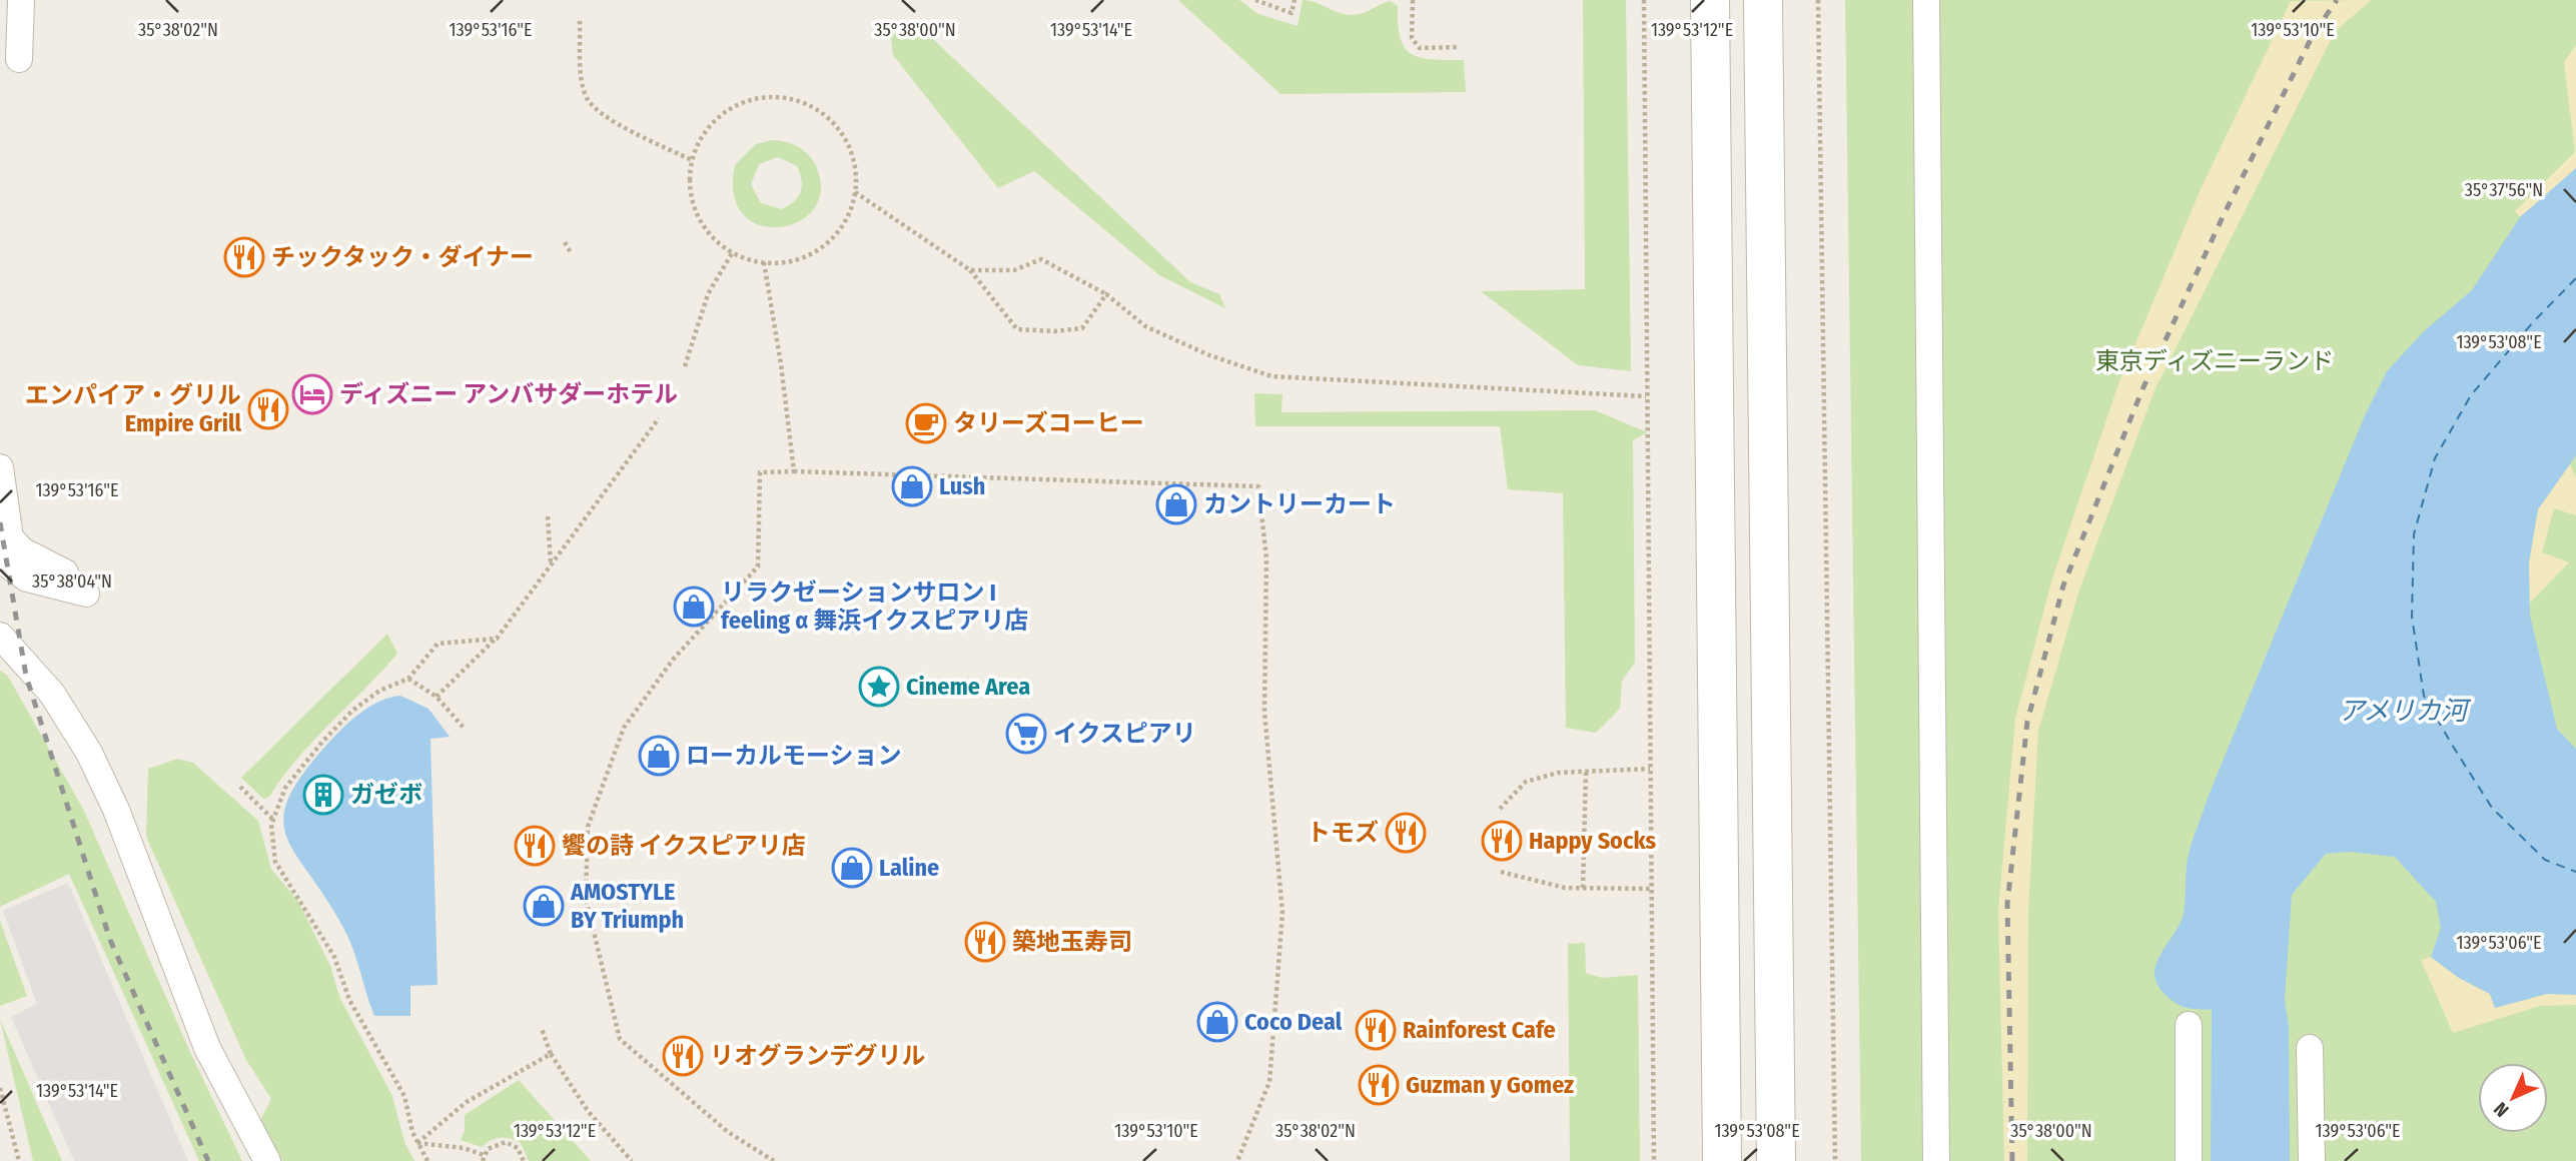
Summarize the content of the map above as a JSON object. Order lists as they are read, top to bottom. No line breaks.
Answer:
{"water":["アメリカ河"],"parks":["東京ディズニーランド"],"places":{"restaurant":["チックタック・ダイナー","エンパイア・グリル Empire Grill","トモズ","Happy Socks","饗の詩 イクスピアリ店","築地玉寿司","Rainforest Cafe","リオグランデグリル","Guzman y Gomez"],"hotel":["ディズニー アンバサダーホテル"],"cafe":["タリーズコーヒー"],"shop":["Lush","カントリーカート","リラクゼーションサロン I feeling α 舞浜イクスピアリ店","ローカルモーション","Laline","AMOSTYLE BY Triumph","Coco Deal"],"place":["Cineme Area"],"supermarket":["イクスピアリ"],"building":["ガゼボ"]},"north":"bottom left","coordinates":["35°38'02\"N","139°53'16\"E","35°38'00\"N","139°53'14\"E","139°53'12\"E","139°53'10\"E","35°37'56\"N","139°53'08\"E","35°38'04\"N","139°53'06\"E"]}
